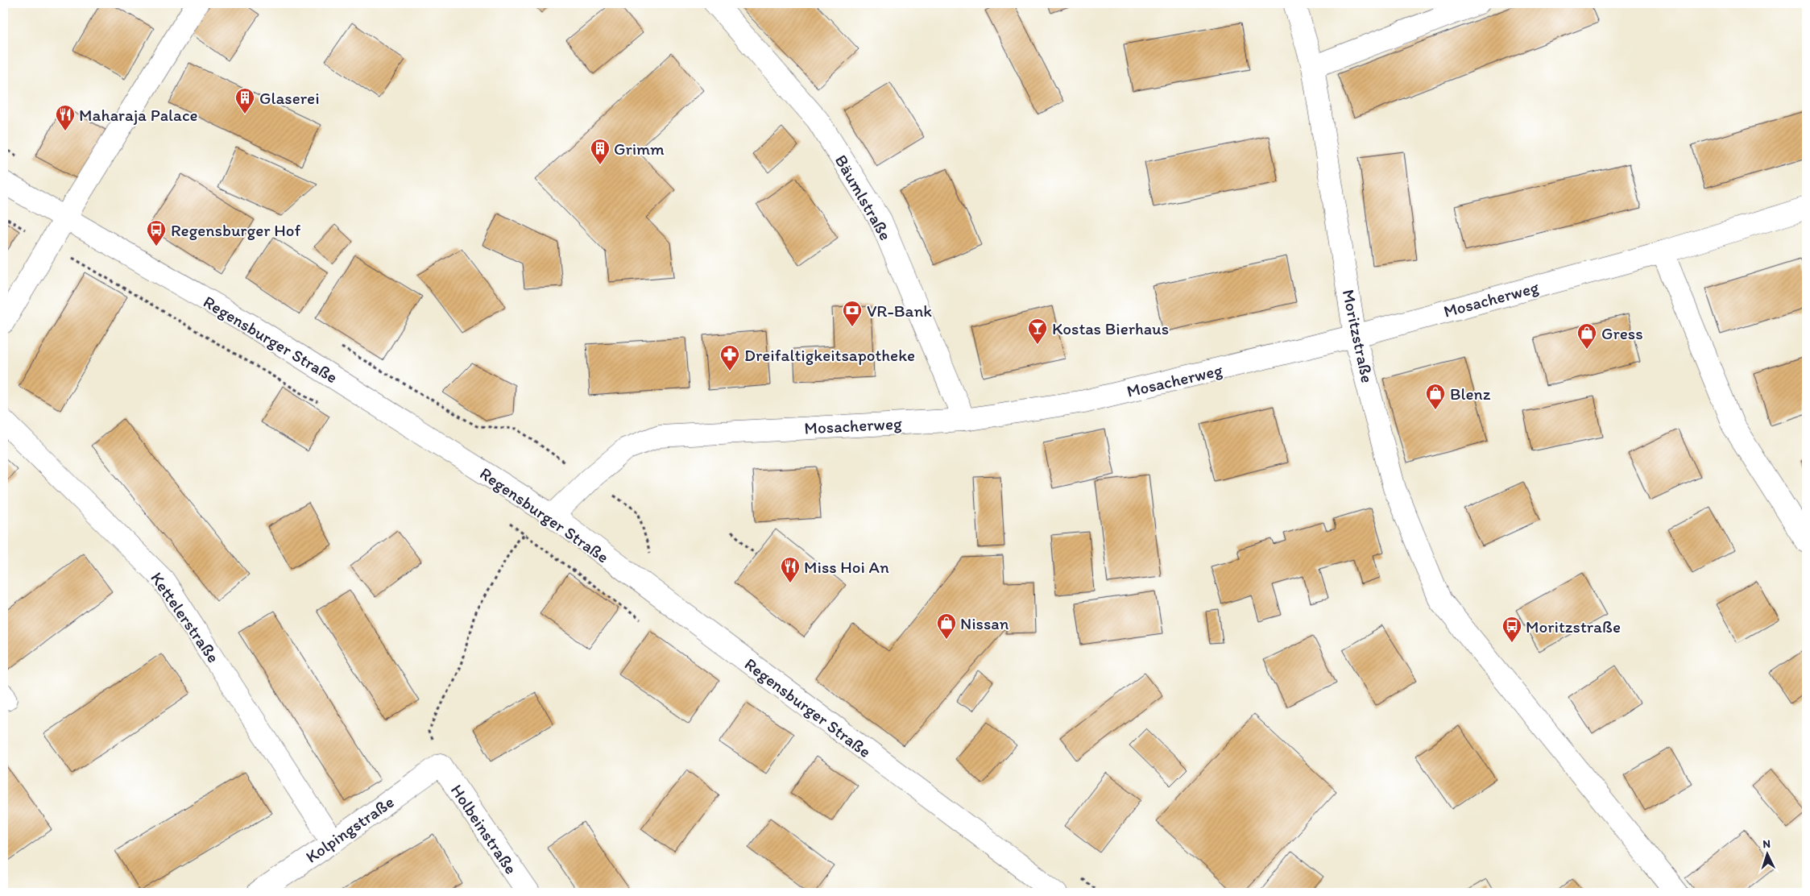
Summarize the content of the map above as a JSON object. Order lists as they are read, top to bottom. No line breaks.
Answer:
{"streets":{"street":["Bäumlstraße","Mosacherweg","Moritzstraße","Regensburger Straße","Kettelerstraße","Kolpingstraße","Holbeinstraße"]},"crossings":[["Bäumlstraße","Mosacherweg"],["Mosacherweg","Moritzstraße"],["Mosacherweg","Regensburger Straße"],["Kettelerstraße","Kolpingstraße"],["Kolpingstraße","Holbeinstraße"]],"places":{"building":["Glaserei","Grimm"],"restaurant":["Maharaja Palace","Miss Hoi An"],"bus stop":["Regensburger Hof","Moritzstraße"],"bank":["VR-Bank"],"bar":["Kostas Bierhaus"],"shop":["Gress","Blenz","Nissan"],"pharmacy":["Dreifaltigkeitsapotheke"]},"north":"top"}
